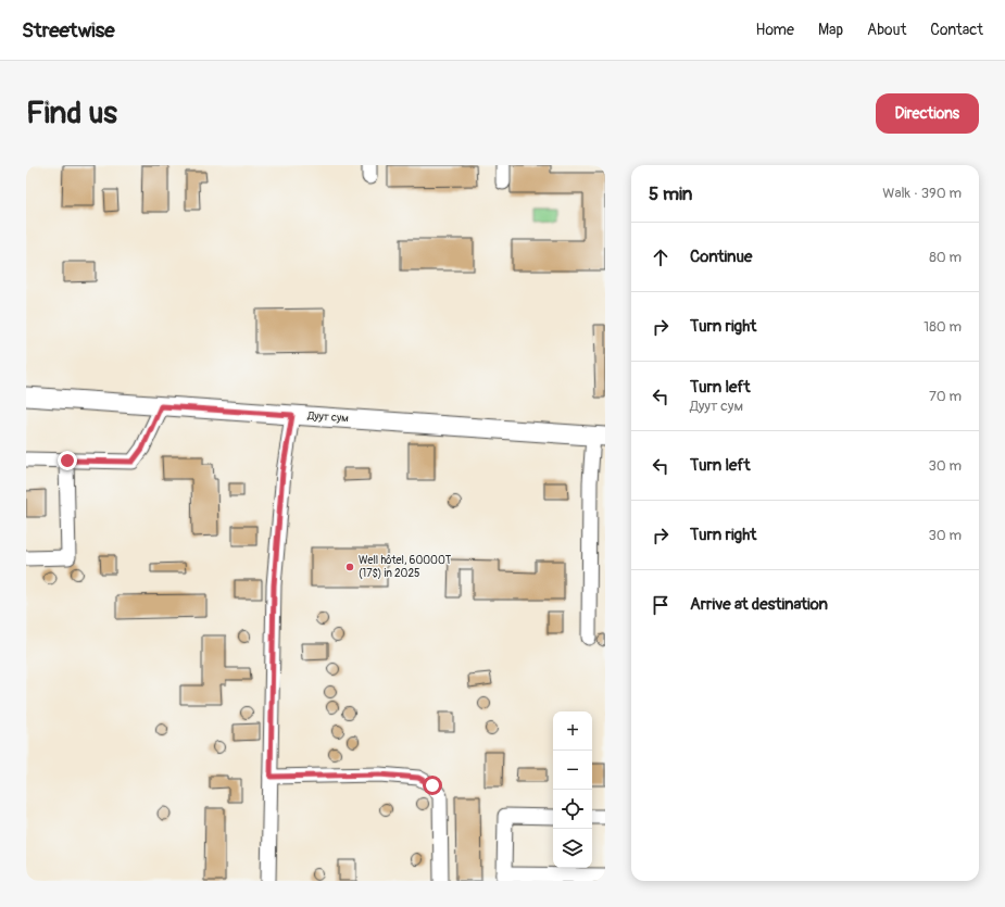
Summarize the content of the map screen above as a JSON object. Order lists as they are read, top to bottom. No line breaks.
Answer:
{"streets":{"main road":["Дуут сум"]},"places":["Well hôtel, 60000T (17$) in 2025"],"page":{"header":"Streetwise","nav":["Home","Map","About","Contact"],"buttons":"Directions","title":"Find us","heading":["5 min","Walk · 390 m"],"list":[["Continue","80 m"],["Turn right","180 m"],["Turn left","Дуут сум","70 m"],["Turn left","30 m"],["Turn right","30 m"],"Arrive at destination"],"map_buttons":["+","−"]}}
